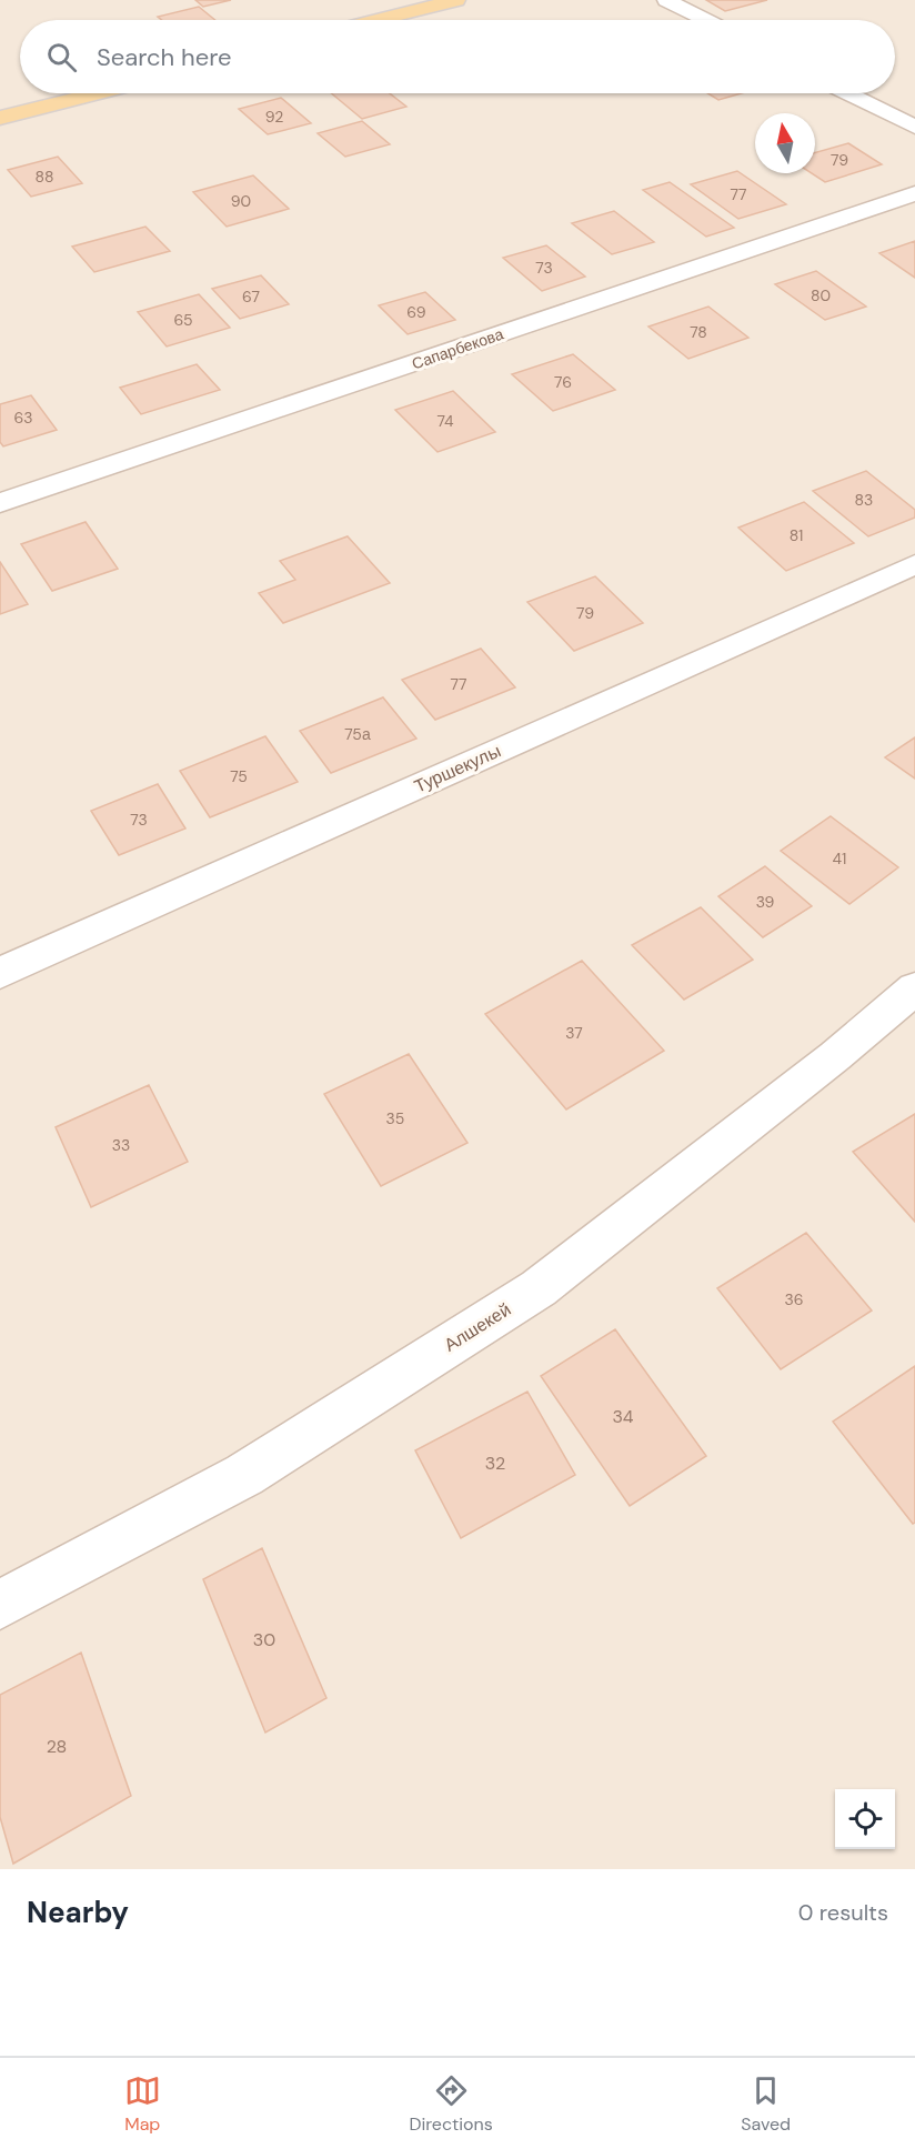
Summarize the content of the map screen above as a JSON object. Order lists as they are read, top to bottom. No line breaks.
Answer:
{"streets":{"street":["Сапарбекова","Туршекулы","Алшекей"]},"house_numbers":["92","79","88","77","90","73","80","67","69","65","78","76","63","74","83","81","79","77","75а","75","73","41","39","37","35","33","36","34","32","30","28"],"north":"top","page":{"search":"Search here","heading":["Nearby","0 results"],"nav":["Map","Directions","Saved"]}}
